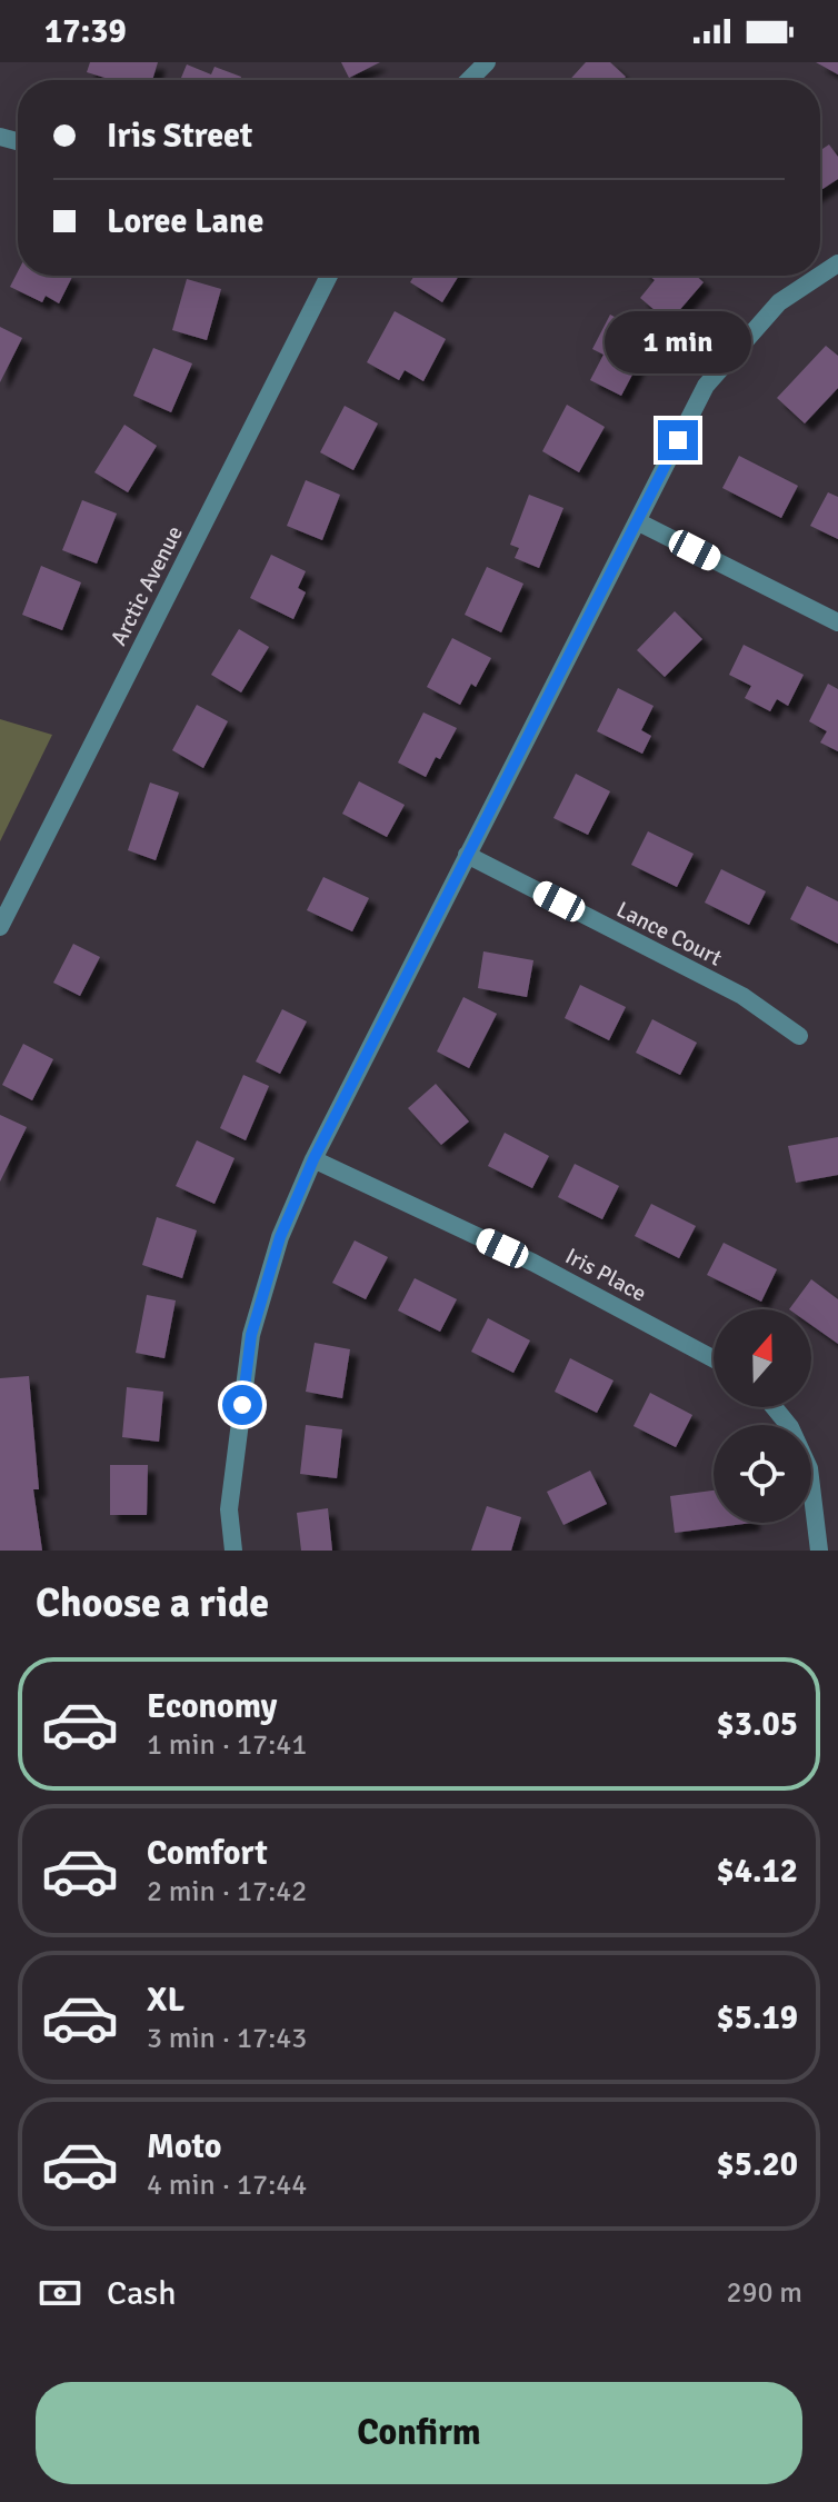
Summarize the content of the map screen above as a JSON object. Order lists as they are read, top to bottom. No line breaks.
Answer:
{"streets":{"street":["Arctic Avenue","Lance Court","Iris Place"]},"north":"top","page":{"status":"17:39","banner":["Iris Street","Loree Lane"],"bubble":"1 min","heading":"Choose a ride","list":[{"name":"Economy","note":"1 min · 17:41","value":"$3.05"},{"name":"Comfort","note":"2 min · 17:42","value":"$4.12"},{"name":"XL","note":"3 min · 17:43","value":"$5.19"},{"name":"Moto","note":"4 min · 17:44","value":"$5.20"}],"pay":["Cash","290 m"],"buttons":"Confirm"}}
